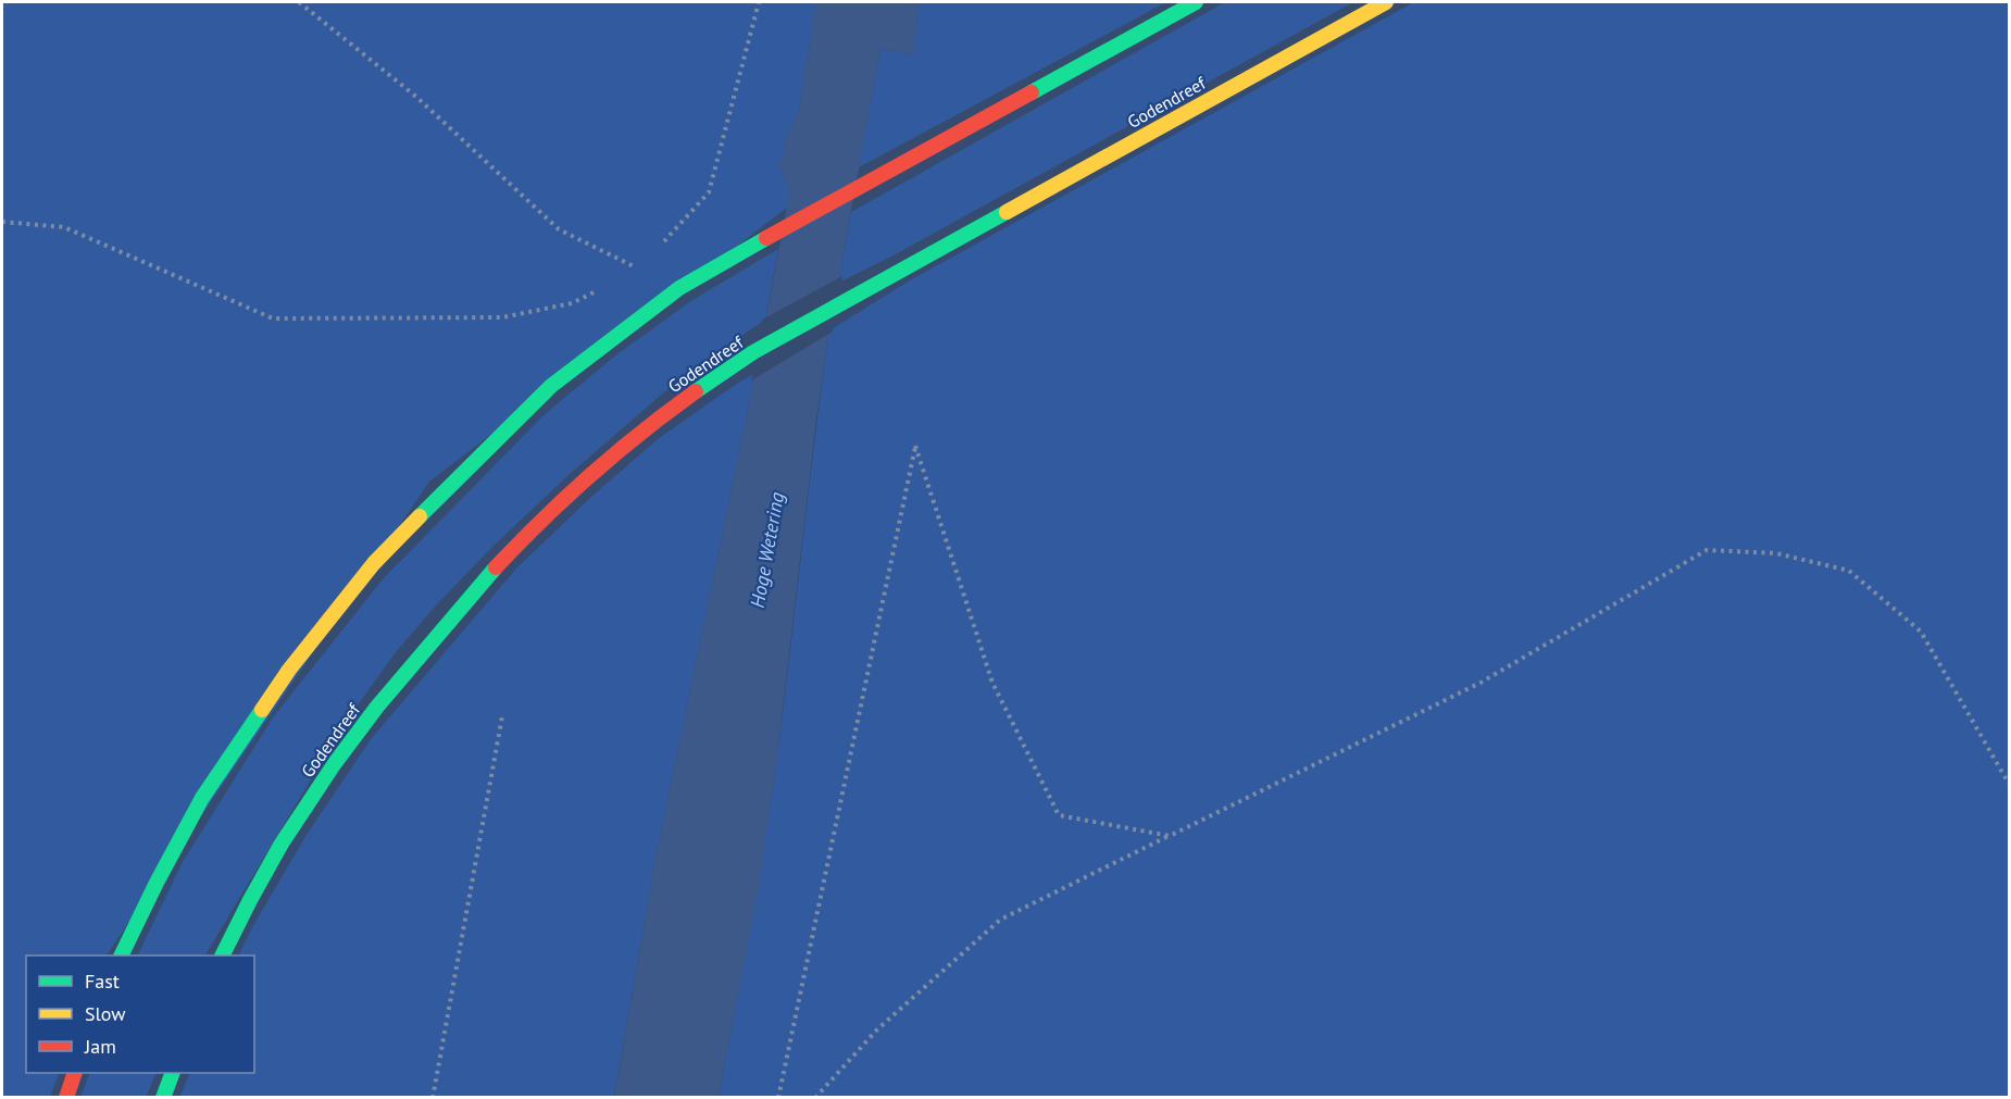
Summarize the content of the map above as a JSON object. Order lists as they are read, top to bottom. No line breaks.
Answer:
{"streets":{"main road":["Godendreef"]},"water":["Hoge Wetering"],"legend":["Fast","Slow","Jam"]}
